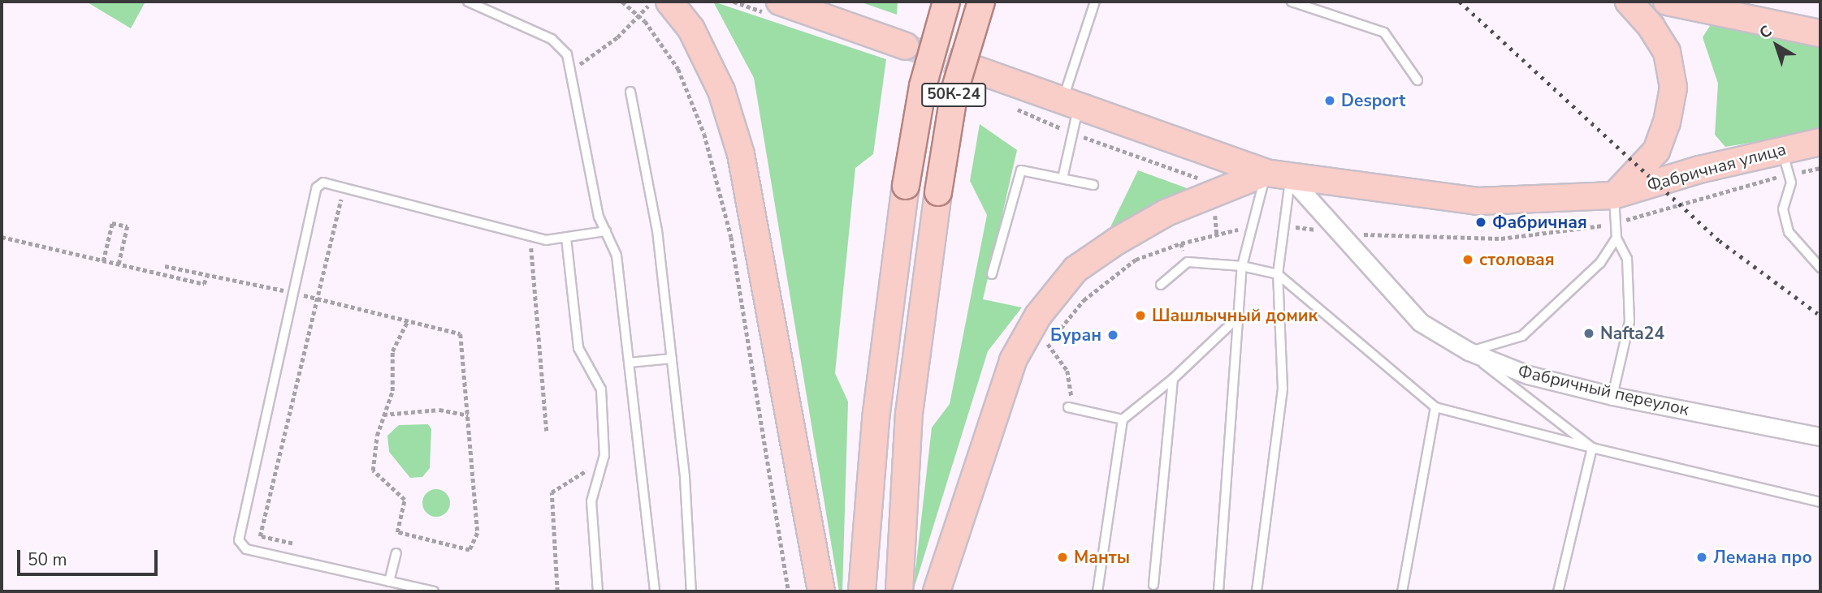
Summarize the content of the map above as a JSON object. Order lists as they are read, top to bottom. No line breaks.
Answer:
{"streets":{"main road":["50К-24","Фабричная улица"],"street":["Фабричный переулок"]},"crossings":[["Фабричная улица","Фабричный переулок"]],"places":["Desport","Фабричная","столовая","Шашлычный домик","Nafta24","Буран","Манты","Лемана про"],"scale_bar":"50 m","north":"top left"}
